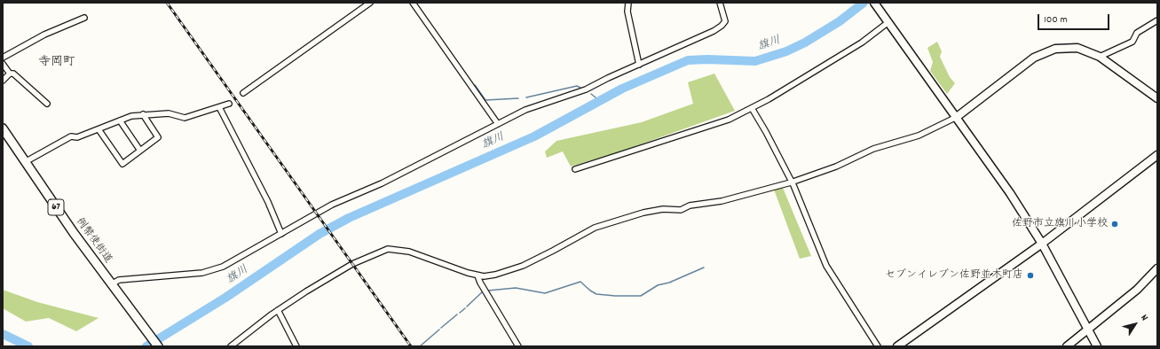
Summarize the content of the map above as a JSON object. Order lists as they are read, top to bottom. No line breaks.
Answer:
{"streets":{"main road":["67","例幣使街道"]},"districts":["寺岡町"],"water":["旗川"],"places":["佐野市立旗川小学校","セブンイレブン佐野並木町店"],"scale_bar":"100 m","north":"top right"}
